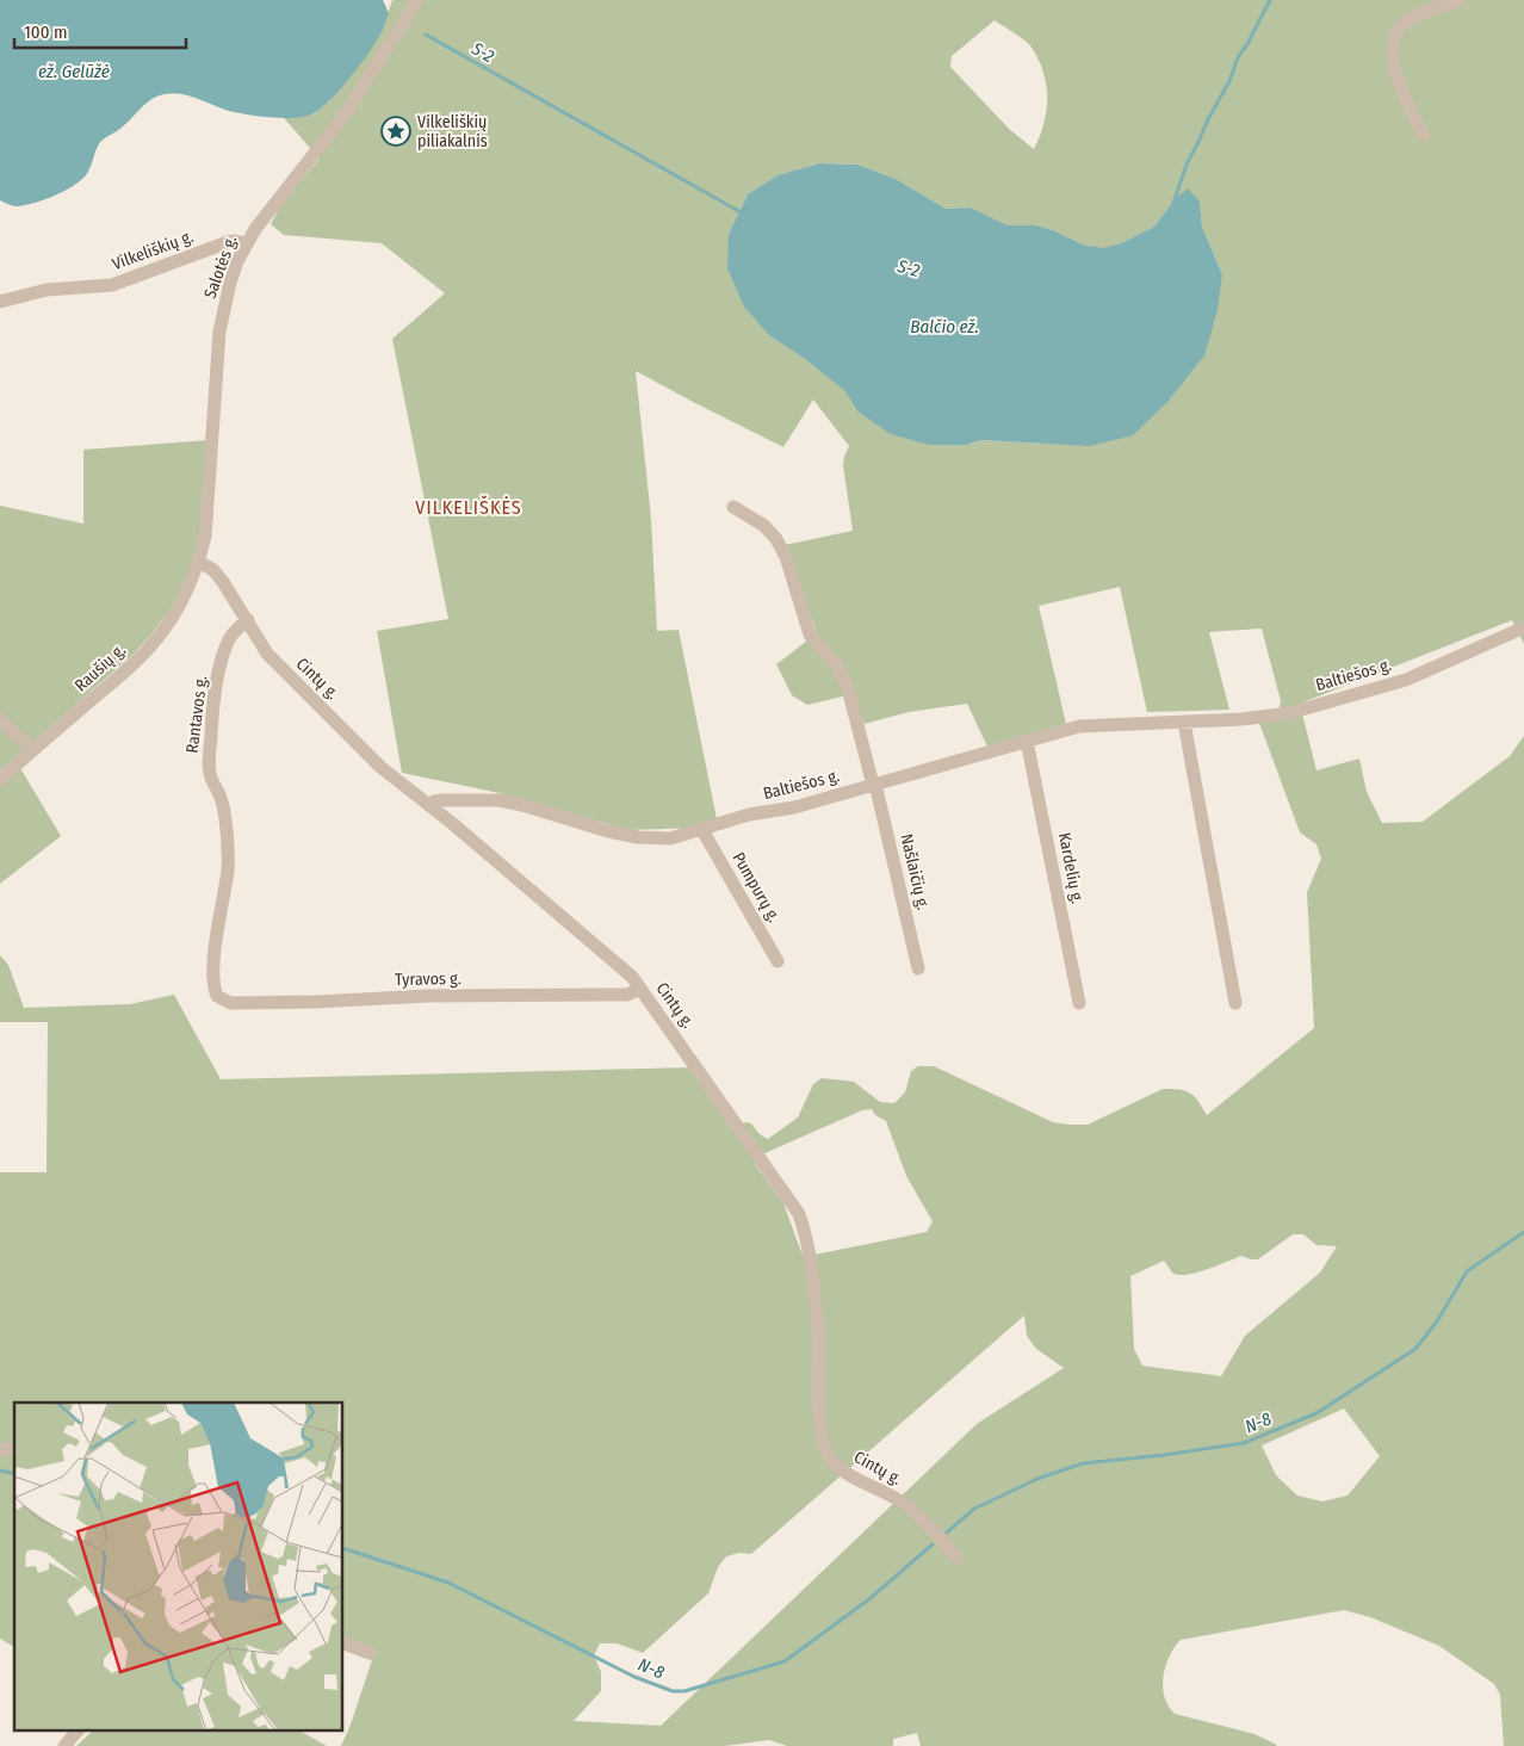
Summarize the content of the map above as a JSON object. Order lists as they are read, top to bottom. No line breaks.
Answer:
{"streets":{"street":["Vilkeliškių g.","Salotės g.","Raušių g.","Baltiešos g.","Cintų g.","Rantavos g.","Kardelių g.","Našlaičių g.","Pumpurų g.","Tyravos g."]},"crossings":[["Vilkeliškių g.","Salotės g."],["Salotės g.","Raušių g."],["Salotės g.","Cintų g."],["Raušių g.","Cintų g."],["Baltiešos g.","Cintų g."],["Baltiešos g.","Kardelių g."],["Baltiešos g.","Našlaičių g."],["Baltiešos g.","Pumpurų g."],["Cintų g.","Rantavos g."],["Cintų g.","Tyravos g."],["Rantavos g.","Tyravos g."]],"districts":["VILKELIŠKĖS"],"water":["S-2","ež. Gelūžė","Balčio ež.","N-8"],"places":{"place":["Vilkeliškių piliakalnis"]},"scale_bar":"100 m"}
